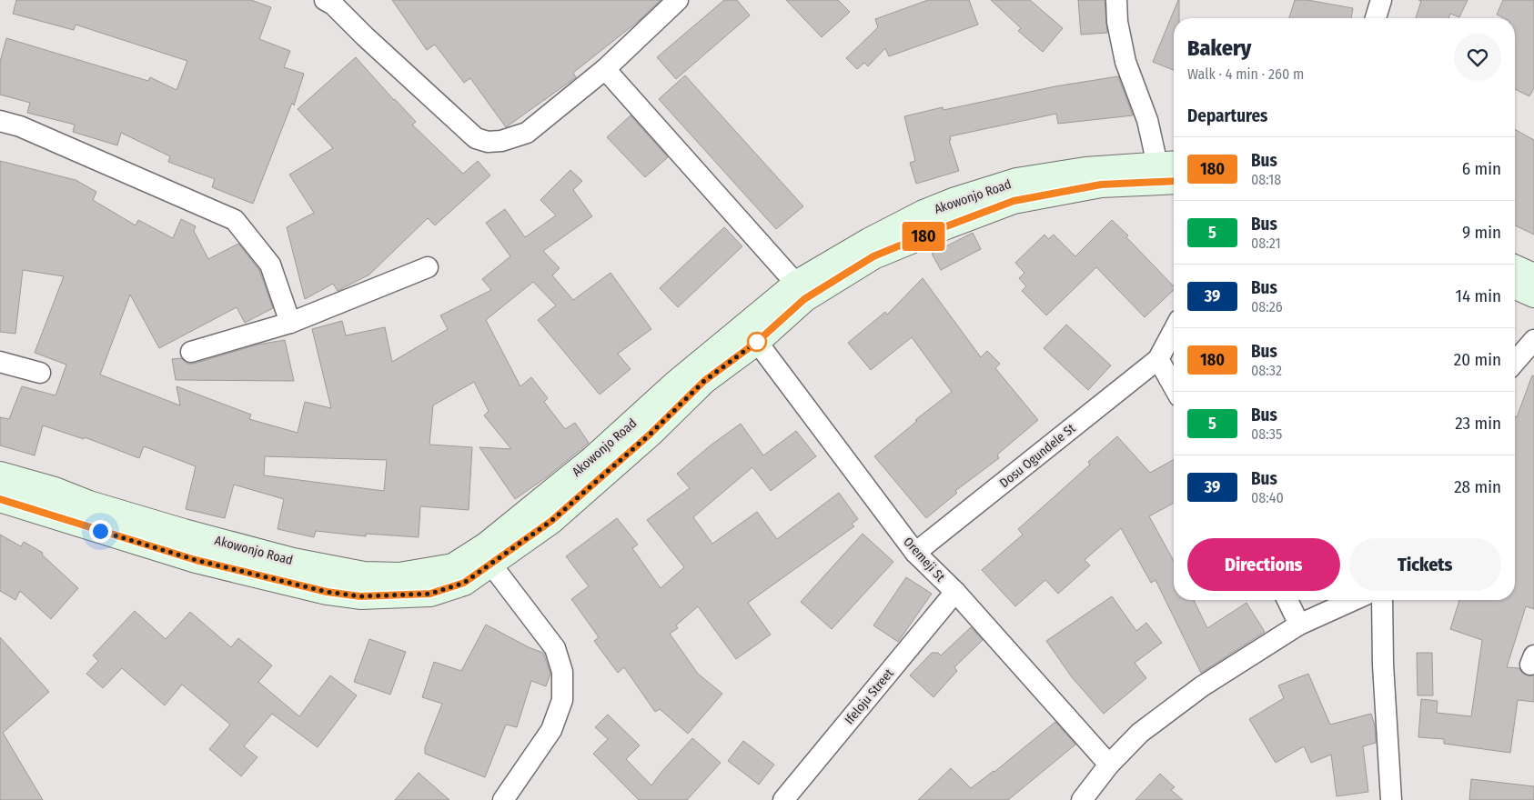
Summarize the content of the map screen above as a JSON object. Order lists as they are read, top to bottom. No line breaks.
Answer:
{"streets":{"main road":["Akowonjo Road"],"street":["Dosu Ogundele St","Oremeji St","Ifeloju Street"]},"crossings":[["Akowonjo Road","Oremeji St"],["Dosu Ogundele St","Oremeji St"],["Oremeji St","Ifeloju Street"]],"lines":["bus line 180"],"page":{"on_map":"180","heading":[["Bakery","Walk · 4 min · 260 m"],"Departures"],"list":[{"mark":"180","name":"Bus","note":"08:18","value":"6 min"},{"mark":"5","name":"Bus","note":"08:21","value":"9 min"},{"mark":"39","name":"Bus","note":"08:26","value":"14 min"},{"mark":"180","name":"Bus","note":"08:32","value":"20 min"},{"mark":"5","name":"Bus","note":"08:35","value":"23 min"},{"mark":"39","name":"Bus","note":"08:40","value":"28 min"}],"buttons":["Directions","Tickets"]}}
